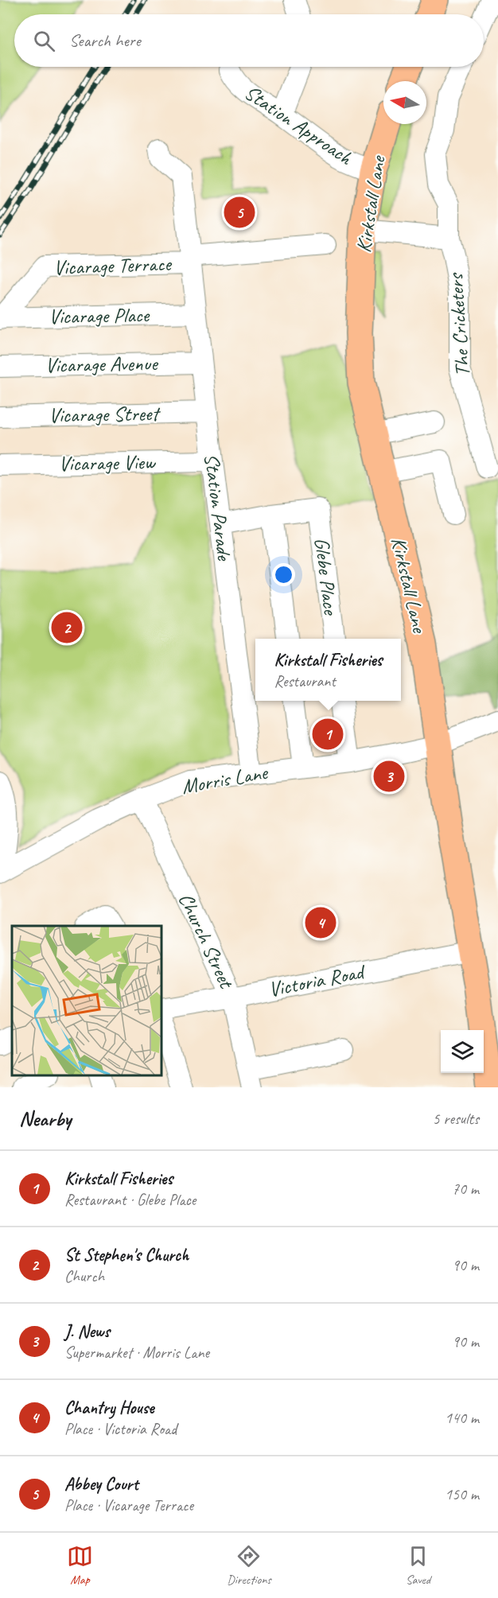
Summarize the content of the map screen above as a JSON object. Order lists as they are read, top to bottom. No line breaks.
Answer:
{"streets":{"main road":["Kirkstall Lane"],"street":["Station Approach","Vicarage Terrace","Vicarage Place","The Cricketers","Vicarage Avenue","Vicarage Street","Vicarage View","Station Parade","Glebe Place","Morris Lane","Church Street","Victoria Road"]},"crossings":[["Station Approach","Kirkstall Lane"],["Kirkstall Lane","Morris Lane"],["Kirkstall Lane","Victoria Road"],["Vicarage Terrace","Vicarage Place"],["Vicarage Terrace","Station Parade"],["Vicarage Place","Station Parade"],["Vicarage Avenue","Station Parade"],["Vicarage Street","Station Parade"],["Vicarage View","Station Parade"],["Station Parade","Morris Lane"],["Morris Lane","Church Street"],["Church Street","Victoria Road"]],"north":"left","page":{"search":"Search here","pins":["5","2","1","3","4"],"popup":["Kirkstall Fisheries","Restaurant"],"heading":["Nearby","5 results"],"list":[{"mark":"1","name":"Kirkstall Fisheries","note":"Restaurant · Glebe Place","value":"70 m"},{"mark":"2","name":"St Stephen's Church","note":"Church","value":"90 m"},{"mark":"3","name":"J. News","note":"Supermarket · Morris Lane","value":"90 m"},{"mark":"4","name":"Chantry House","note":"Place · Victoria Road","value":"140 m"},{"mark":"5","name":"Abbey Court","note":"Place · Vicarage Terrace","value":"150 m"}],"nav":["Map","Directions","Saved"]}}
